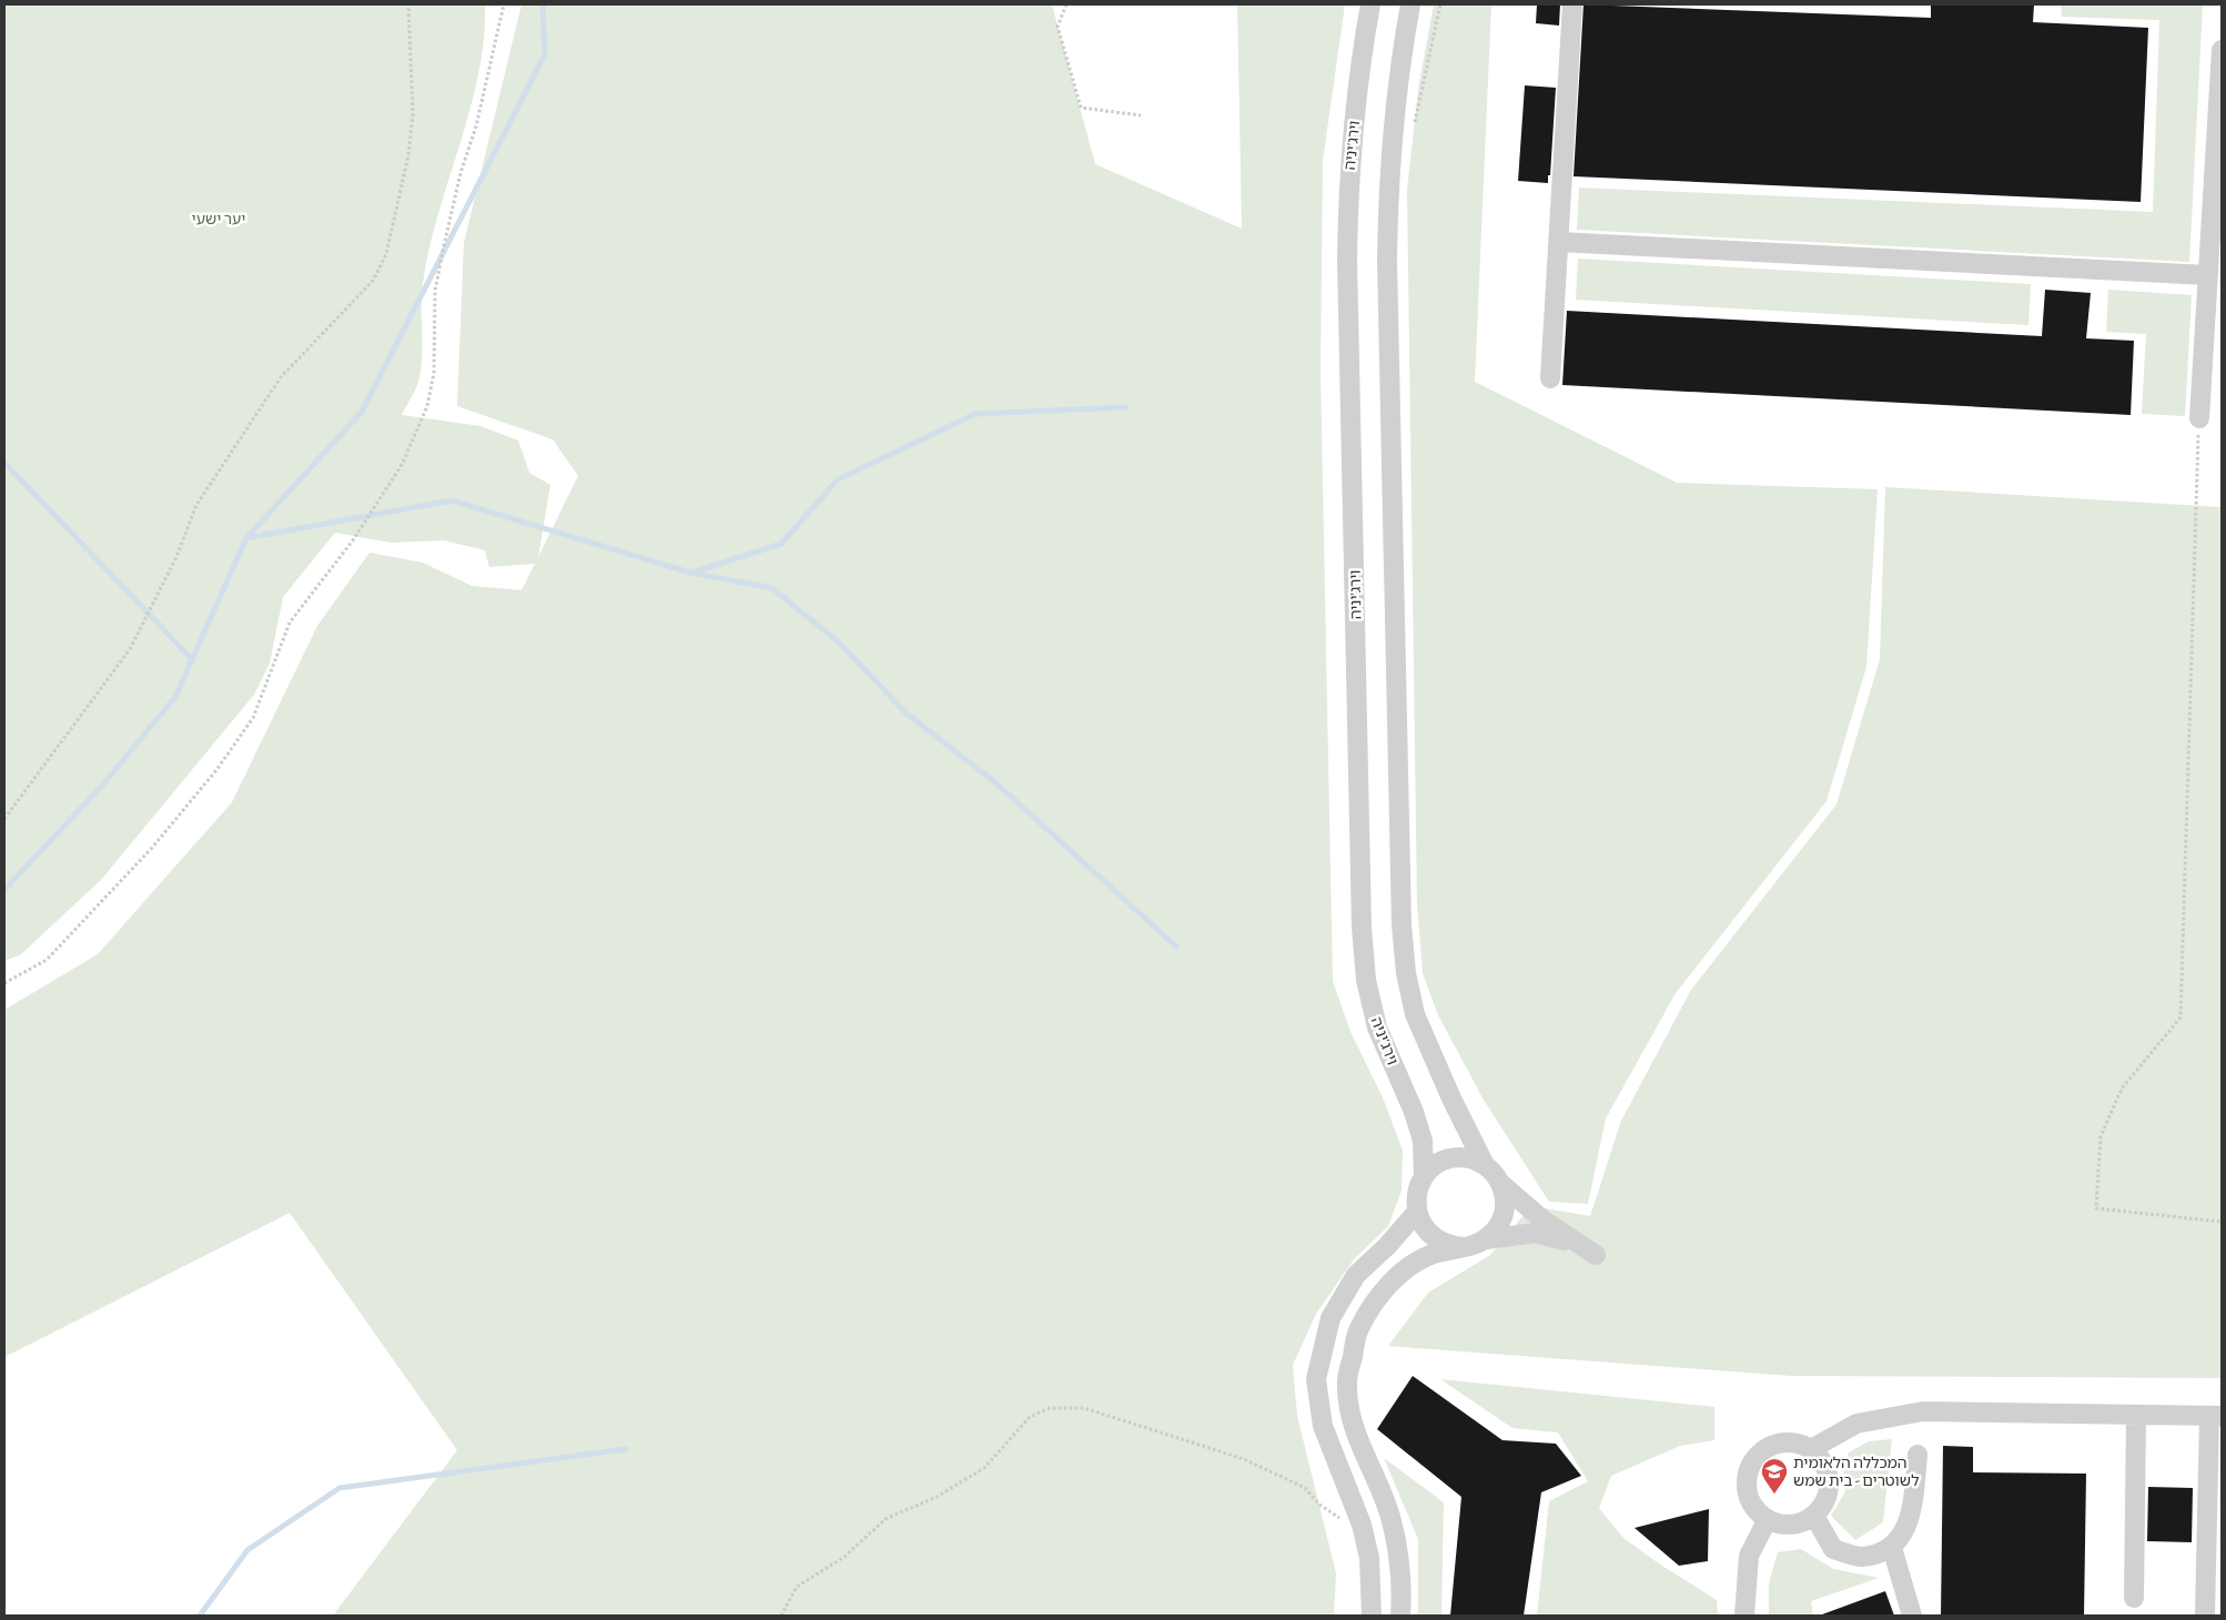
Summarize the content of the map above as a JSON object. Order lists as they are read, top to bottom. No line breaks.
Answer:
{"streets":{"street":["וירג'יניה"]},"parks":["יער ישעי"],"places":{"school or university":["המכללה הלאומית לשוטרים - בית שמש"]}}
